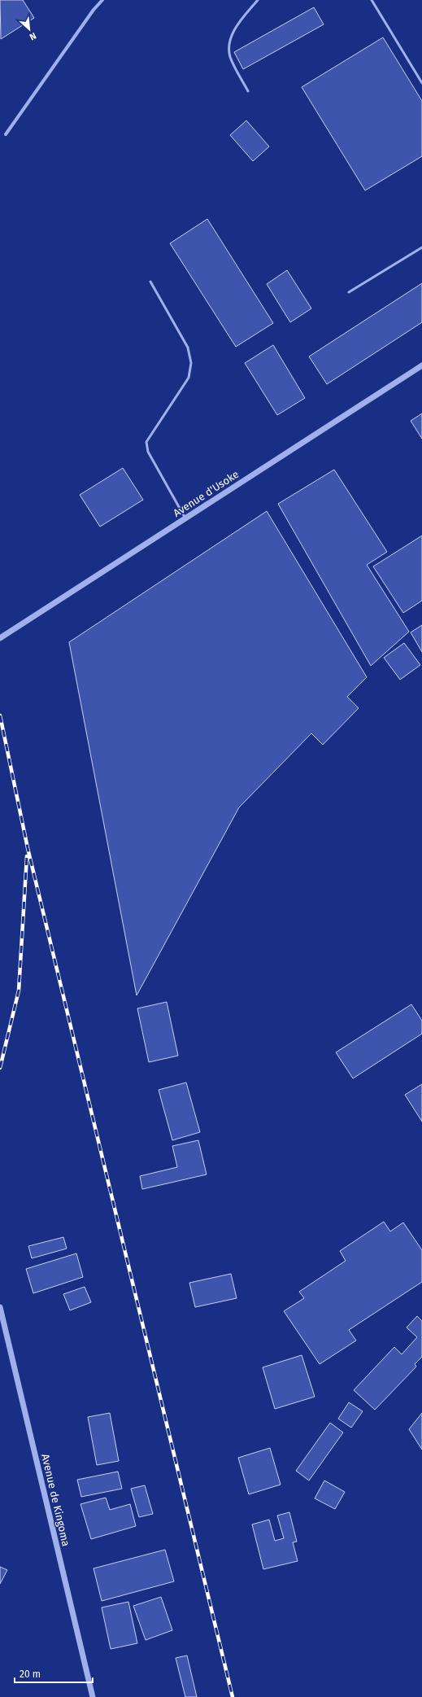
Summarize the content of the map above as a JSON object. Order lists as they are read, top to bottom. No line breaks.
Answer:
{"streets":{"street":["Avenue d'Usoke","Avenue de Kingoma"]},"scale_bar":"20 m","north":"bottom right"}
